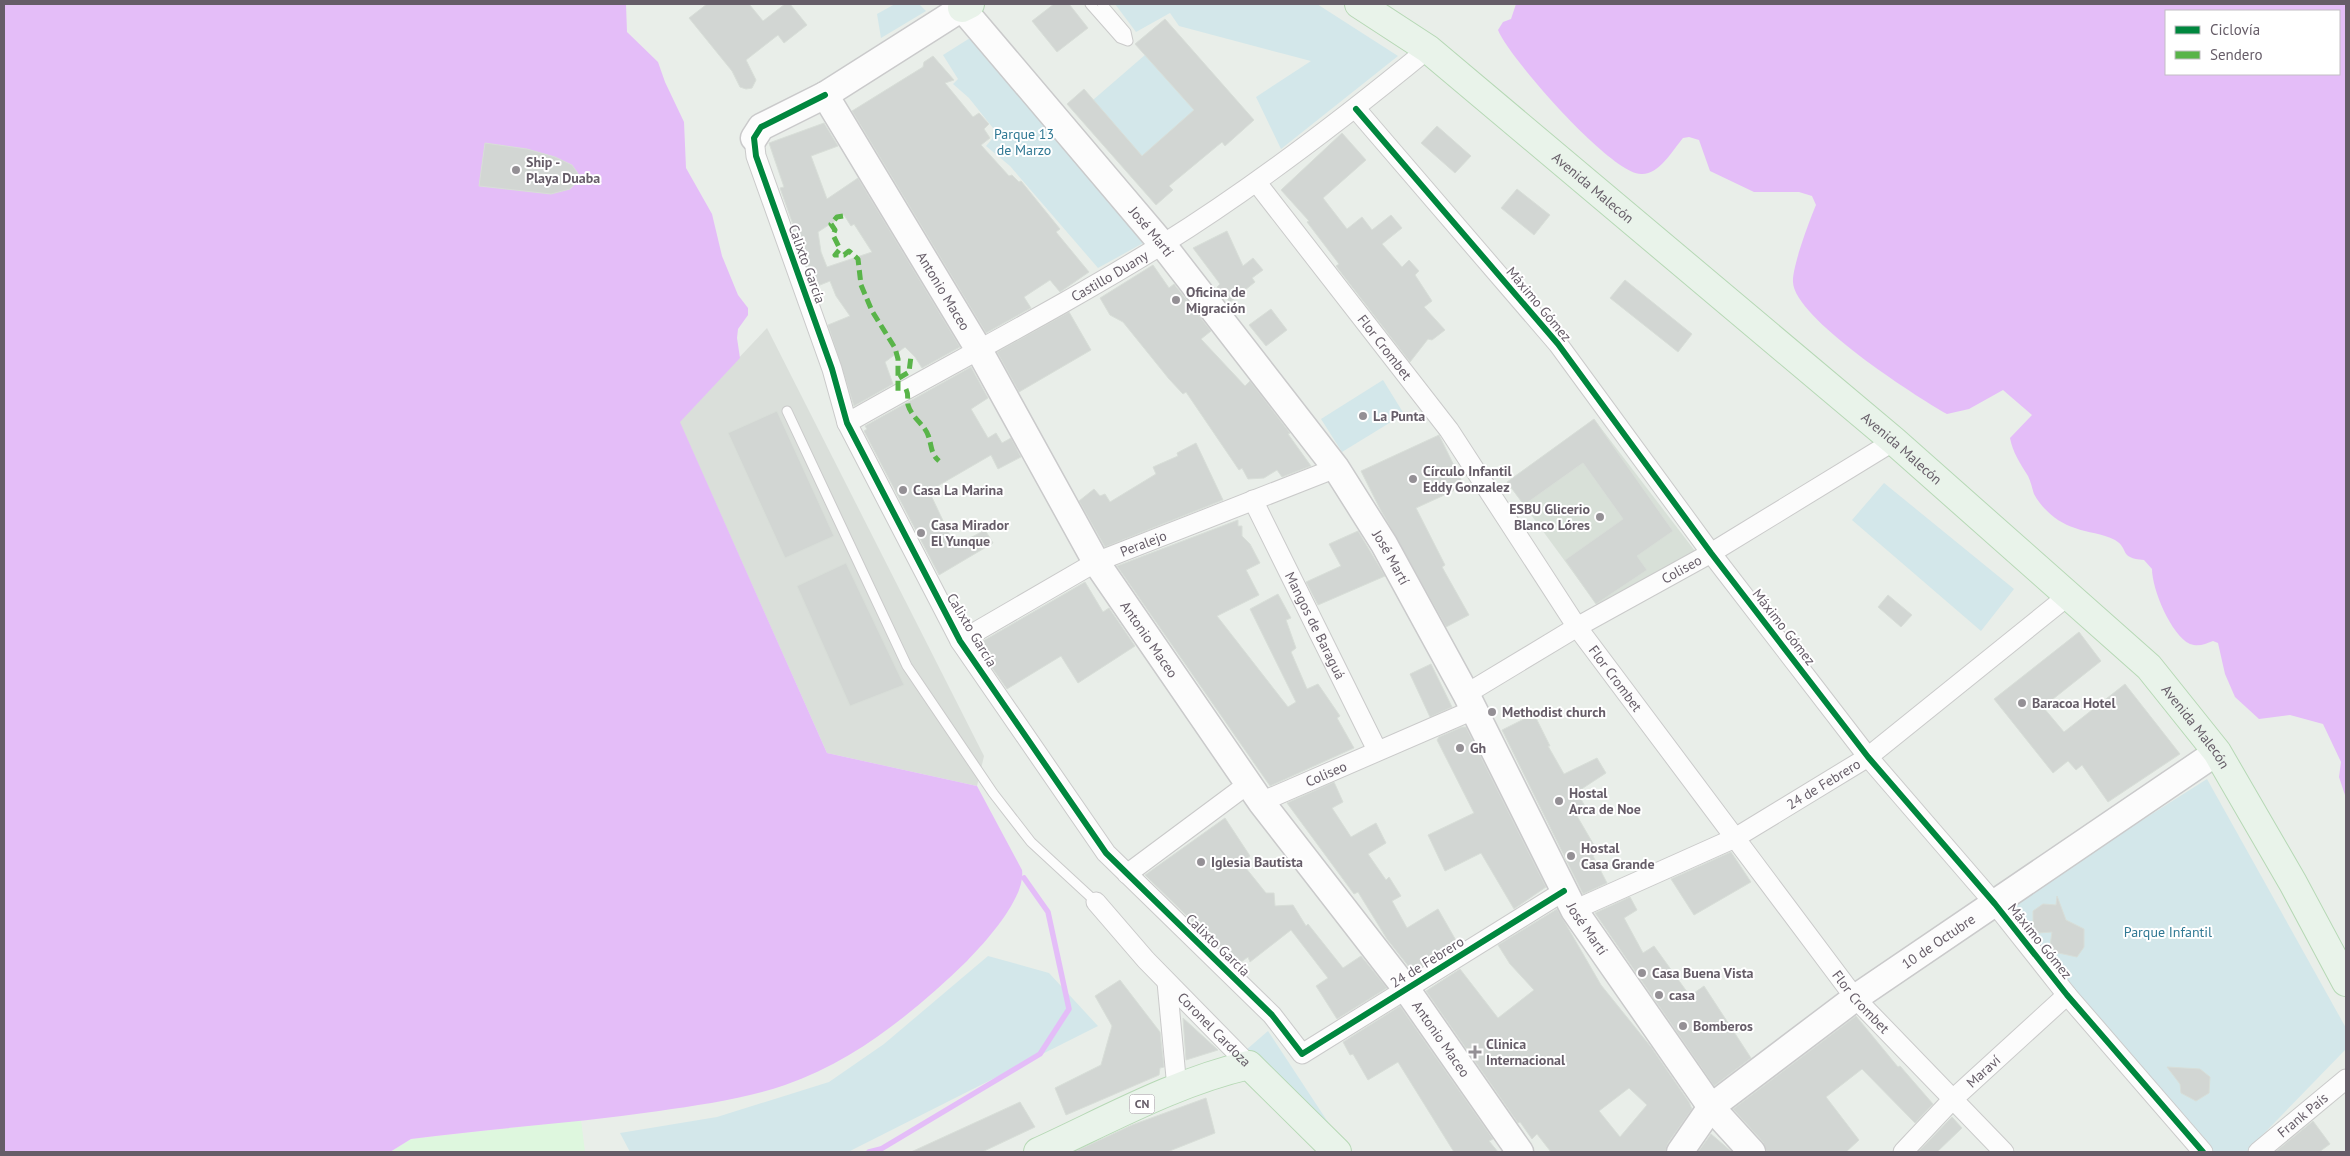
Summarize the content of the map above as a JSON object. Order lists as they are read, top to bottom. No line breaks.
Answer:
{"streets":{"main road":["Avenida Malecón","José Martí","Antonio Maceo","10 de Octubre","Coronel Cardoza","CN"],"street":["Calixto García","Castillo Duany","Máximo Gómez","Flor Crombet","Peralejo","Coliseo","Mangos de Baraguá","24 de Febrero","Maraví","Frank País"]},"crossings":[["Avenida Malecón","Castillo Duany"],["Avenida Malecón","Coliseo"],["Avenida Malecón","24 de Febrero"],["Avenida Malecón","10 de Octubre"],["José Martí","Castillo Duany"],["José Martí","Peralejo"],["José Martí","Coliseo"],["José Martí","24 de Febrero"],["José Martí","10 de Octubre"],["Calixto García","Castillo Duany"],["Calixto García","Peralejo"],["Calixto García","Coliseo"],["Calixto García","24 de Febrero"],["Castillo Duany","Antonio Maceo"],["Castillo Duany","Máximo Gómez"],["Castillo Duany","Flor Crombet"],["Antonio Maceo","Peralejo"],["Antonio Maceo","Coliseo"],["Antonio Maceo","24 de Febrero"],["Máximo Gómez","Coliseo"],["Máximo Gómez","24 de Febrero"],["Máximo Gómez","10 de Octubre"],["Máximo Gómez","Maraví"],["Flor Crombet","Coliseo"],["Flor Crombet","24 de Febrero"],["Flor Crombet","10 de Octubre"],["Flor Crombet","Maraví"],["Peralejo","Mangos de Baraguá"],["Coliseo","Mangos de Baraguá"],["Coronel Cardoza","CN"]],"parks":["Parque 13 de Marzo","Parque Infantil"],"places":{"other":["Ship - Playa Duaba","Oficina de Migración","La Punta","Círculo Infantil Eddy Gonzalez","Casa La Marina","ESBU Glicerio Blanco Lóres","Casa Mirador El Yunque","Baracoa Hotel","Methodist church","Gh","Hostal Arca de Noe","Hostal Casa Grande","Iglesia Bautista","Casa Buena Vista","casa","Bomberos"],"health":["Clinica Internacional"]},"legend":["Ciclovía","Sendero"]}
